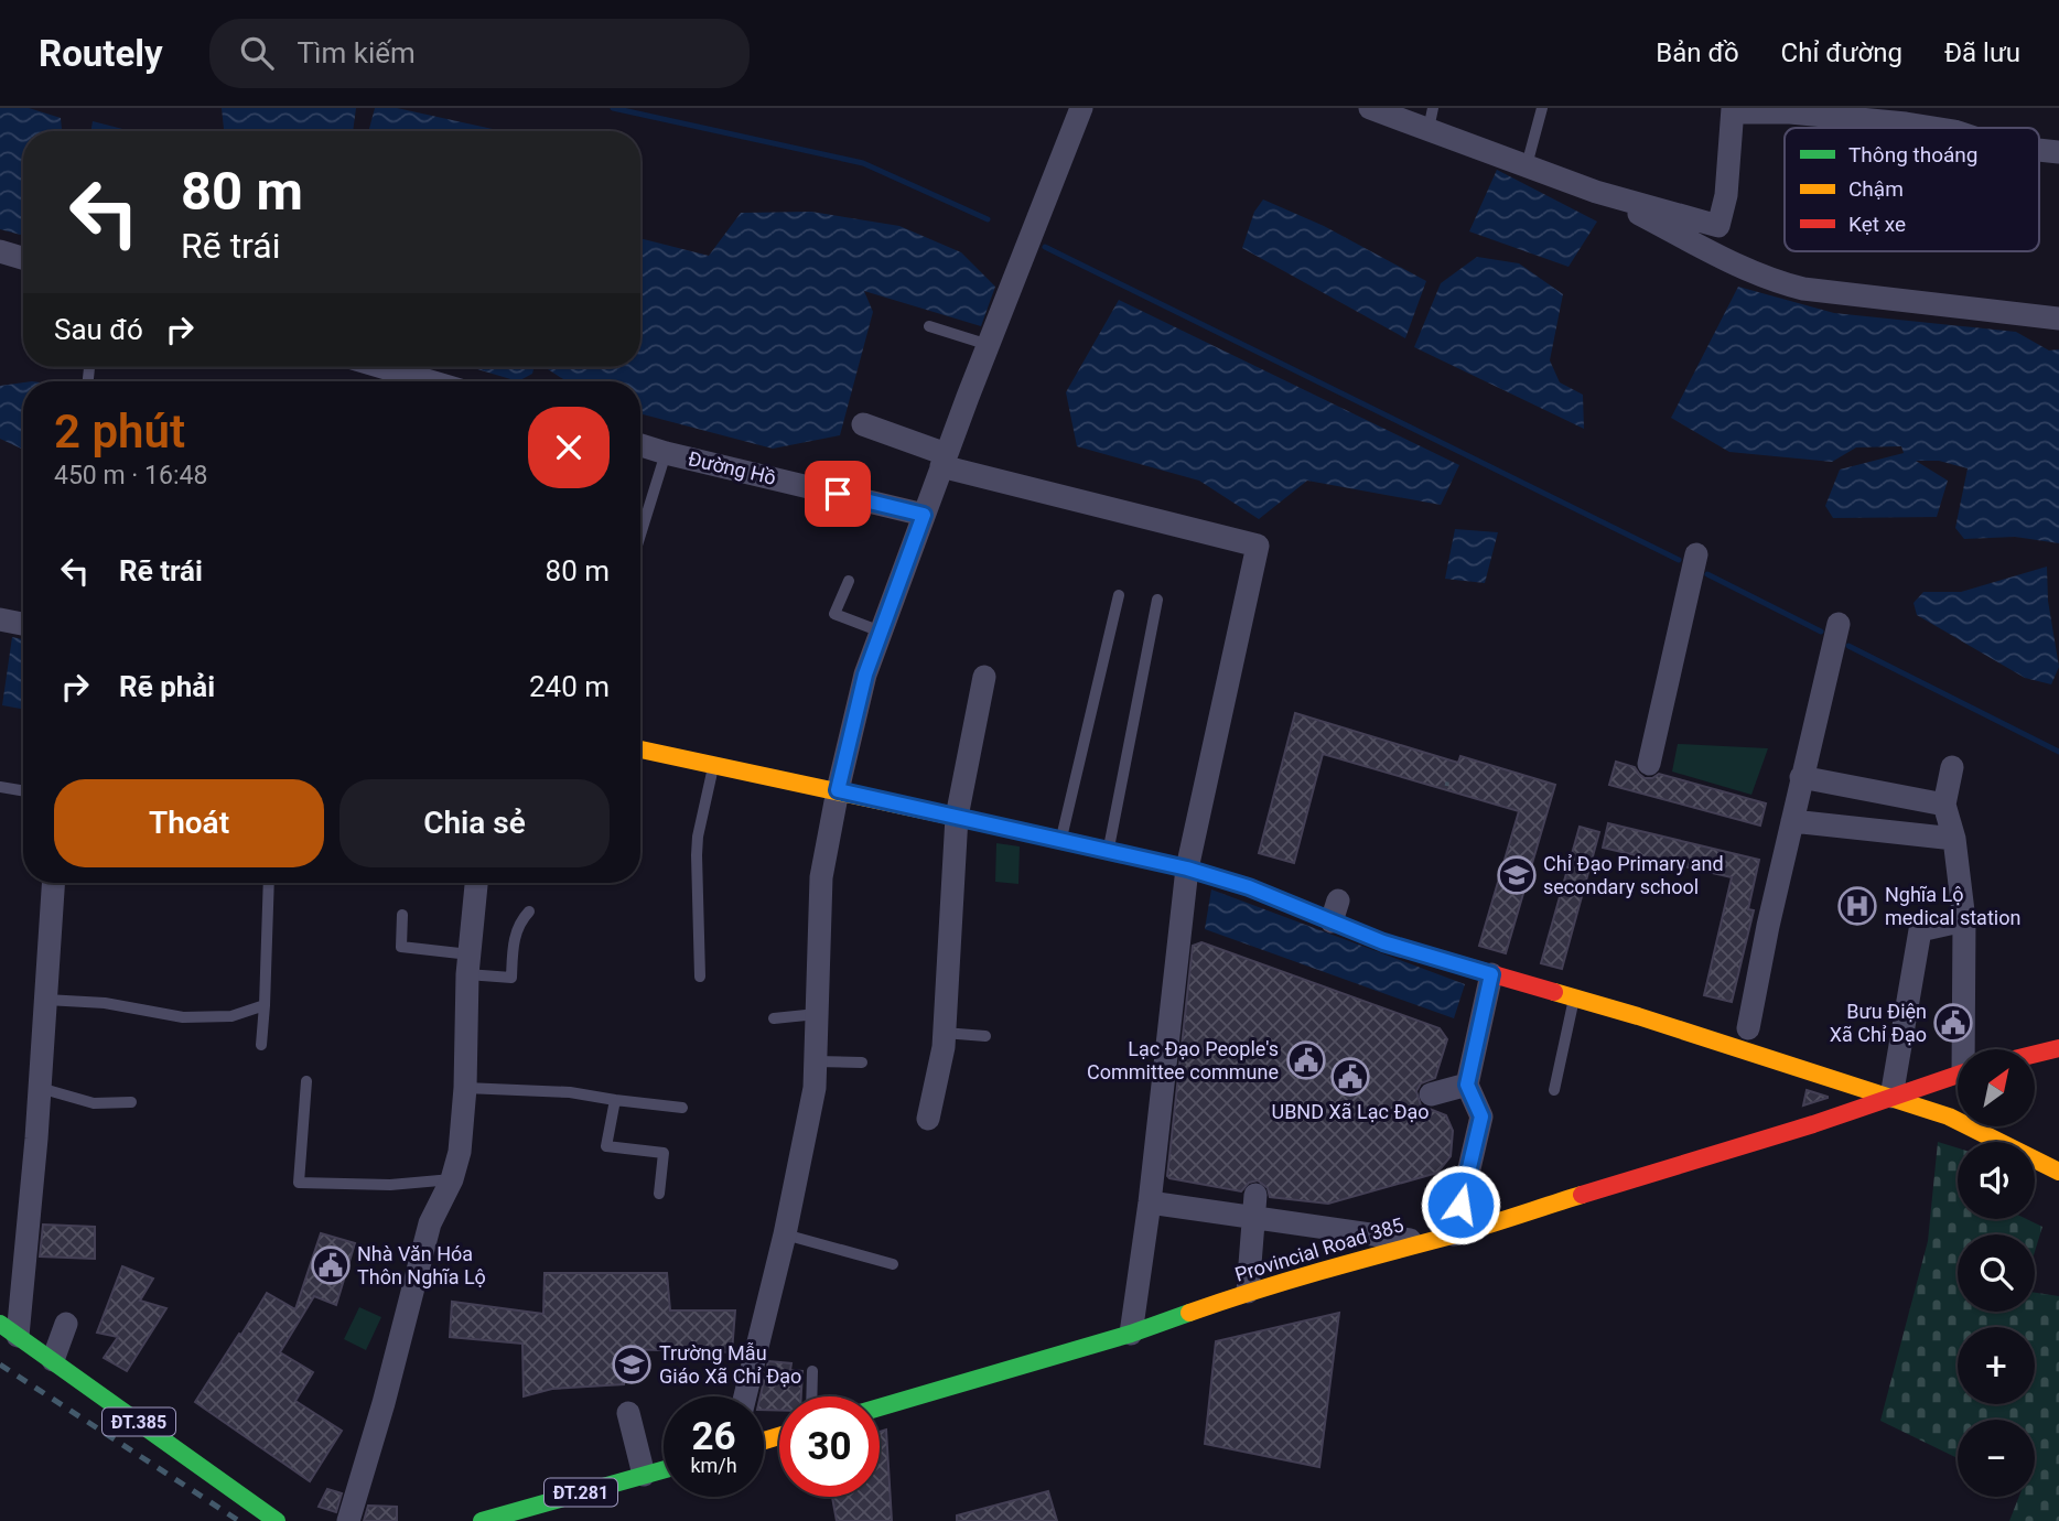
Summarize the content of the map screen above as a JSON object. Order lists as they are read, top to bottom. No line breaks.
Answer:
{"streets":{"main road":["Provincial Road 385","ĐT.385","ĐT.281"],"street":["Đường Hồ"]},"places":{"school or university":["Chỉ Đạo Primary and secondary school","Trường Mẫu Giáo Xã Chỉ Đạo"],"hospital":["Nghĩa Lộ medical station"],"public building":["Bưu Điện Xã Chỉ Đạo","Lạc Đạo People's Committee commune","UBND Xã Lạc Đạo","Nhà Văn Hóa Thôn Nghĩa Lộ"]},"legend":["Thông thoáng","Chậm","Kẹt xe"],"north":"top right","page":{"header":"Routely","search":"Tìm kiếm","nav":["Bản đồ","Chỉ đường","Đã lưu"],"turn":["80 m","Rẽ trái"],"then":"Sau đó","heading":["2 phút","450 m · 16:48"],"list":[{"name":"Rẽ trái","value":"80 m"},{"name":"Rẽ phải","value":"240 m"}],"buttons":["Thoát","Chia sẻ"],"map_buttons":["+","−"],"speed":"26 km/h","limit":"30"}}
